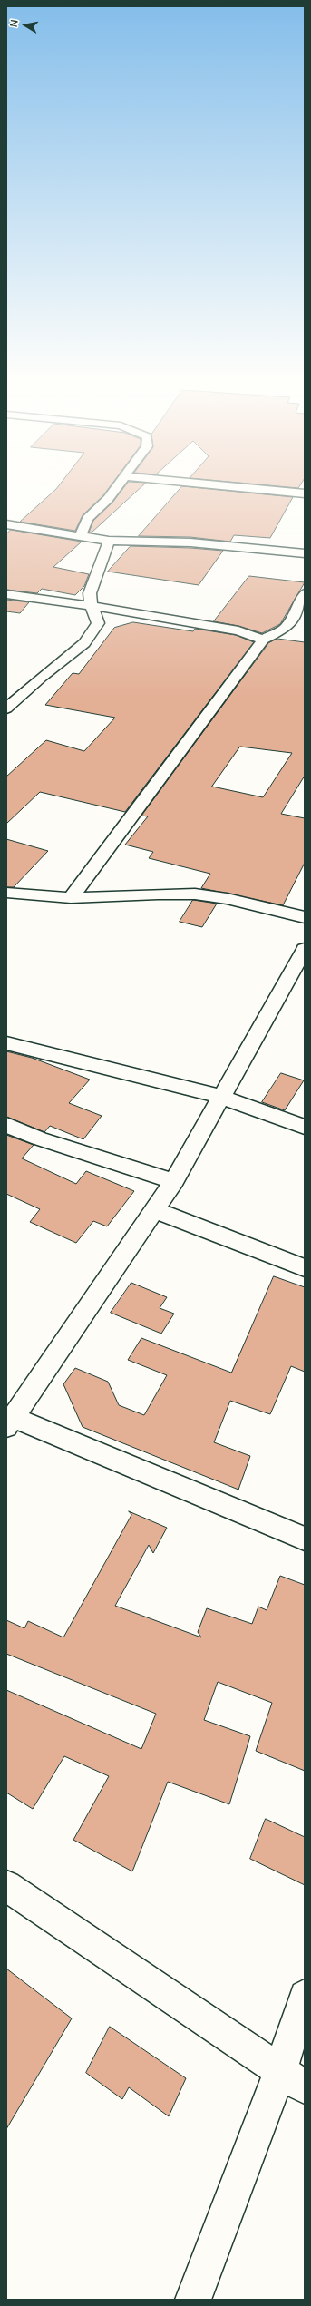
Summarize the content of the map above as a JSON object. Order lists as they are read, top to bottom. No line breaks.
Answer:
{"north":"left"}
